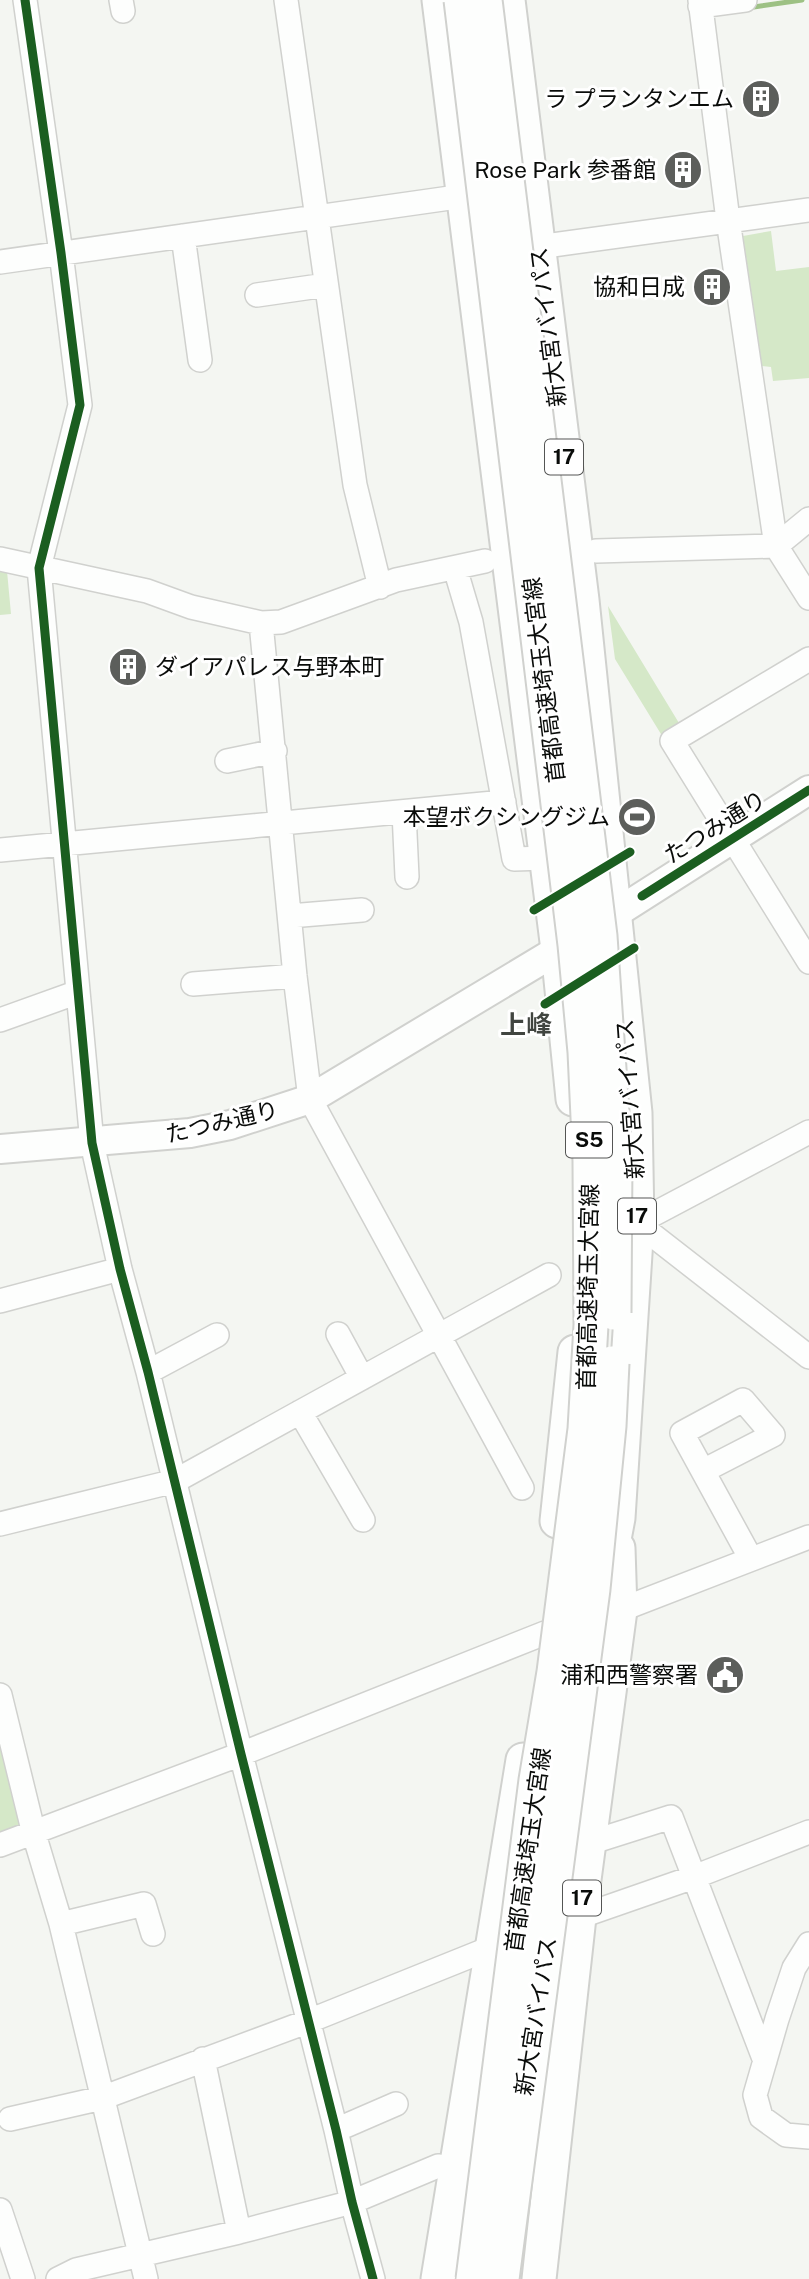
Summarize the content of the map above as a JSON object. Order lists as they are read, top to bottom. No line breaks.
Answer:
{"streets":{"highway":["新大宮バイパス","17","首都高速埼玉大宮線","S5"],"main road":["たつみ通り"]},"crossings":[["新大宮バイパス","17"],["新大宮バイパス","首都高速埼玉大宮線"],["新大宮バイパス","たつみ通り"]],"districts":["上峰"],"places":{"building":["ラ プランタンエム","Rose Park 参番館","協和日成","ダイアパレス与野本町"],"sports":["本望ボクシングジム"],"public building":["浦和西警察署"]}}
